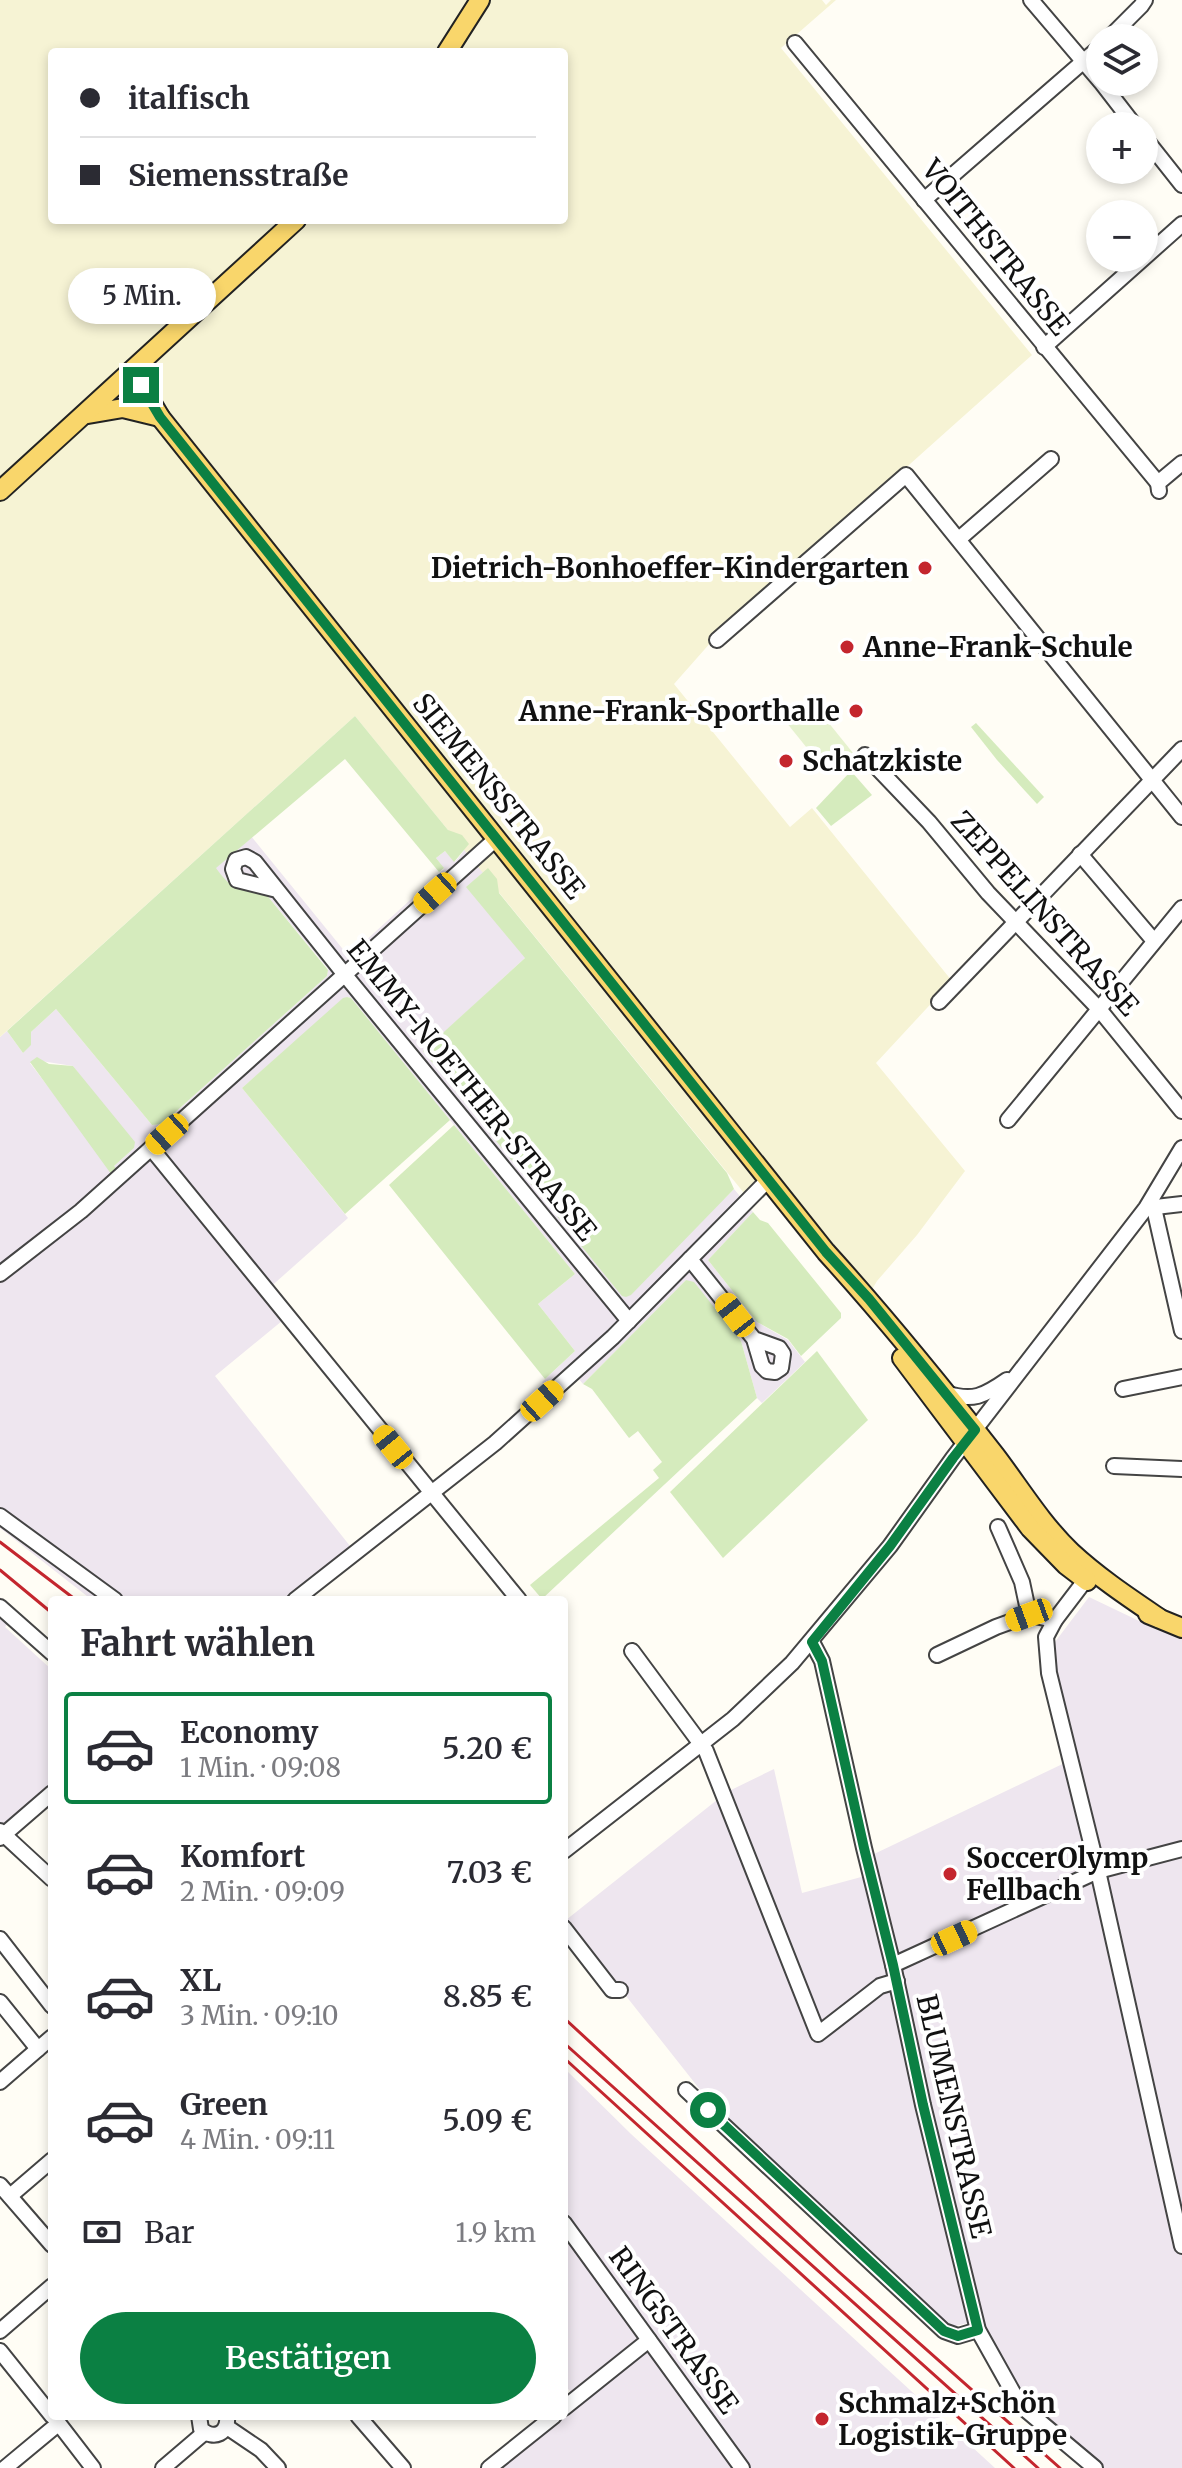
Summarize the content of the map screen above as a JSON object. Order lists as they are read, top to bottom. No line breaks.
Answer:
{"streets":{"main road":["SIEMENSSTRASSE"],"street":["VOITHSTRASSE","ZEPPELINSTRASSE","EMMY-NOETHER-STRASSE","BLUMENSTRASSE","RINGSTRASSE"]},"places":["Dietrich-Bonhoeffer-Kindergarten","Anne-Frank-Schule","Anne-Frank-Sporthalle","Schatzkiste","SoccerOlymp Fellbach","Schmalz+Schön Logistik-Gruppe"],"page":{"map_buttons":["+","−"],"banner":["italfisch","Siemensstraße"],"bubble":"5 Min.","heading":"Fahrt wählen","list":[{"name":"Economy","note":"1 Min. · 09:08","value":"5.20 €"},{"name":"Komfort","note":"2 Min. · 09:09","value":"7.03 €"},{"name":"XL","note":"3 Min. · 09:10","value":"8.85 €"},{"name":"Green","note":"4 Min. · 09:11","value":"5.09 €"}],"pay":["Bar","1.9 km"],"buttons":"Bestätigen"}}
